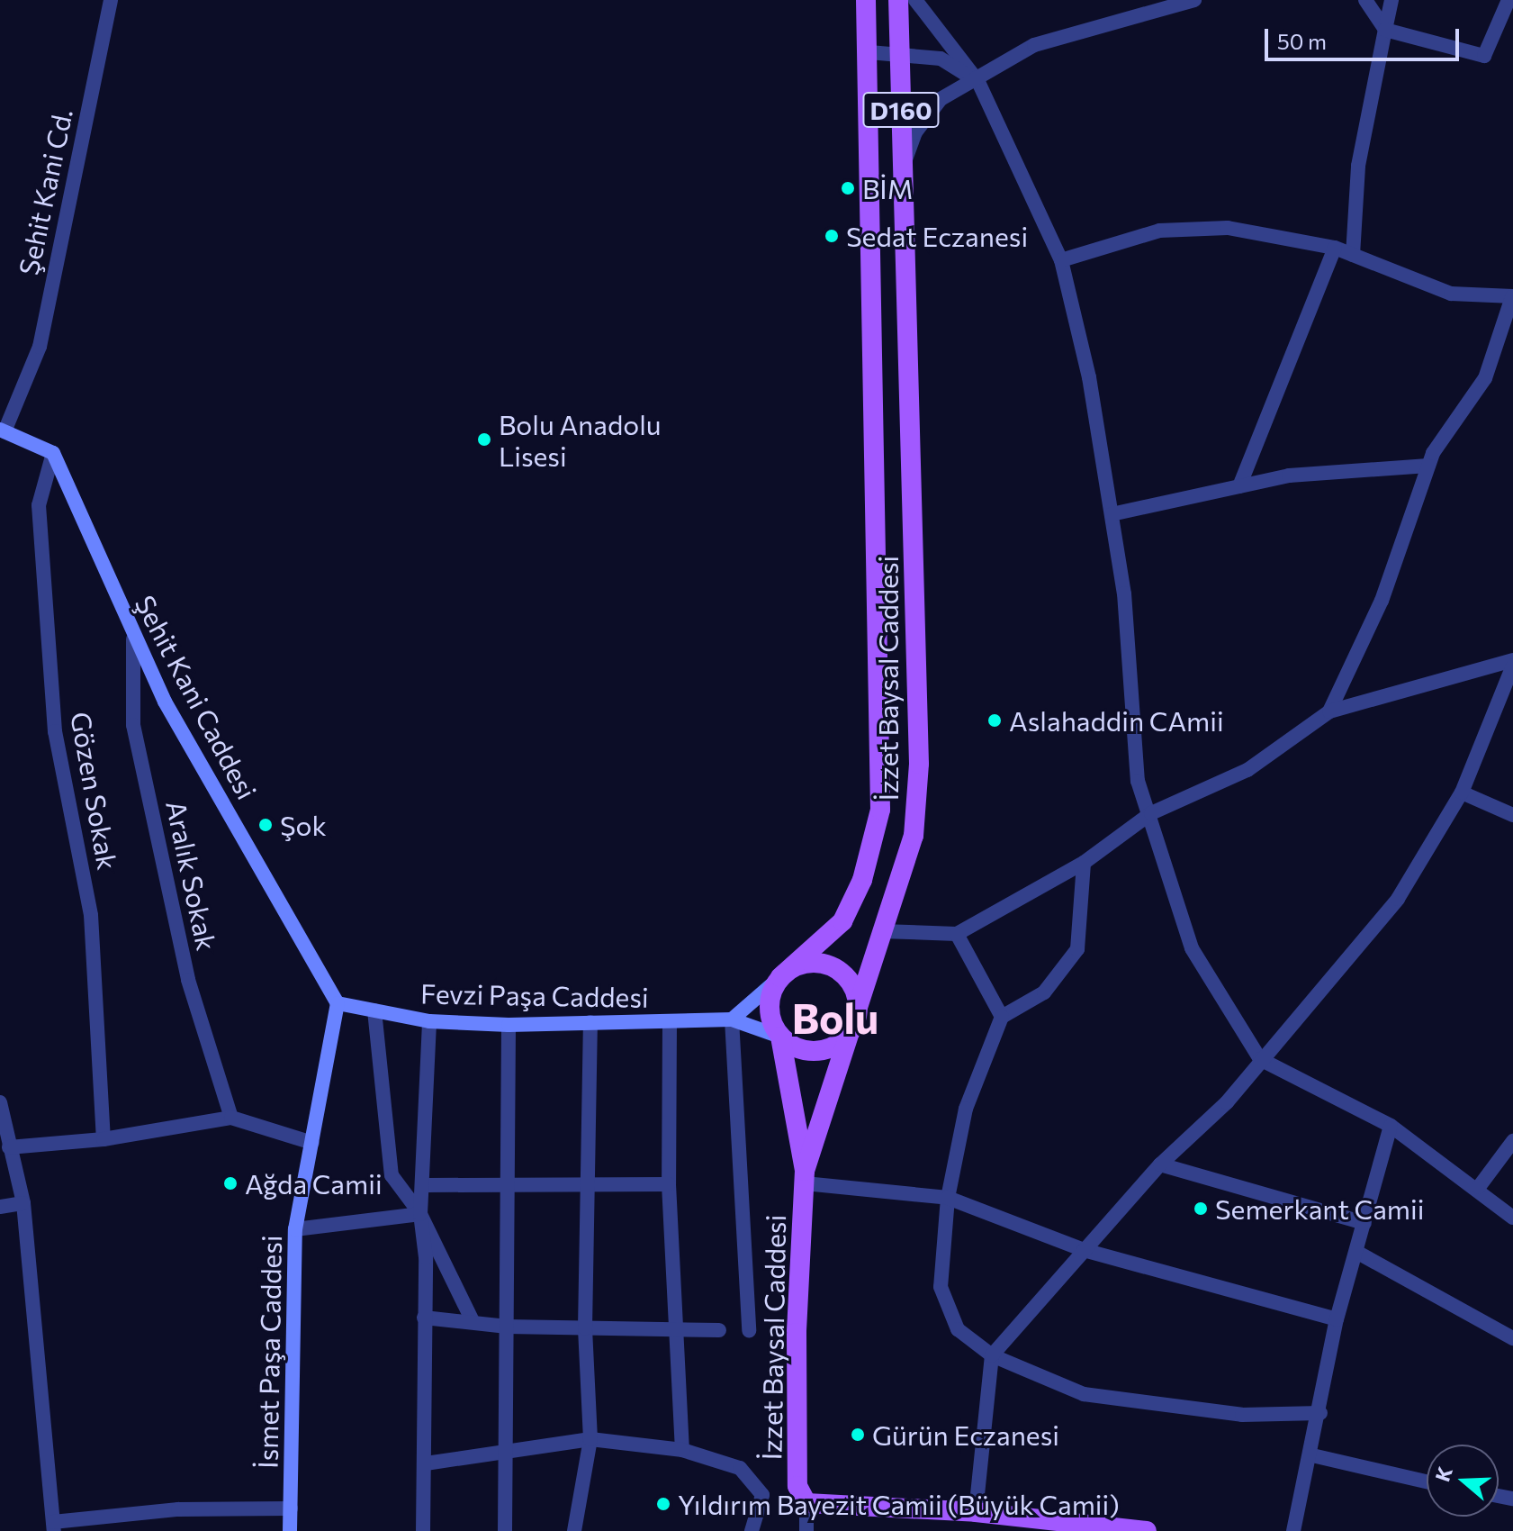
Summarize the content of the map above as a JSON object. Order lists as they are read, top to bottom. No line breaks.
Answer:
{"streets":{"main road":["D160","İzzet Baysal Caddesi","Şehit Kani Caddesi","Fevzi Paşa Caddesi","İsmet Paşa Caddesi"],"street":["Şehit Kani Cd.","Gözen Sokak","Aralık Sokak"]},"crossings":[["D160","İzzet Baysal Caddesi"],["Şehit Kani Caddesi","Gözen Sokak"],["Şehit Kani Caddesi","Aralık Sokak"],["Şehit Kani Caddesi","Fevzi Paşa Caddesi"],["Şehit Kani Caddesi","İsmet Paşa Caddesi"],["Fevzi Paşa Caddesi","İsmet Paşa Caddesi"]],"districts":["Bolu"],"places":["BİM","Sedat Eczanesi","Bolu Anadolu Lisesi","Aslahaddin CAmii","Şok","Ağda Camii","Semerkant Camii","Gürün Eczanesi","Yıldırım Bayezit Camii (Büyük Camii)"],"scale_bar":"50 m","north":"left"}
